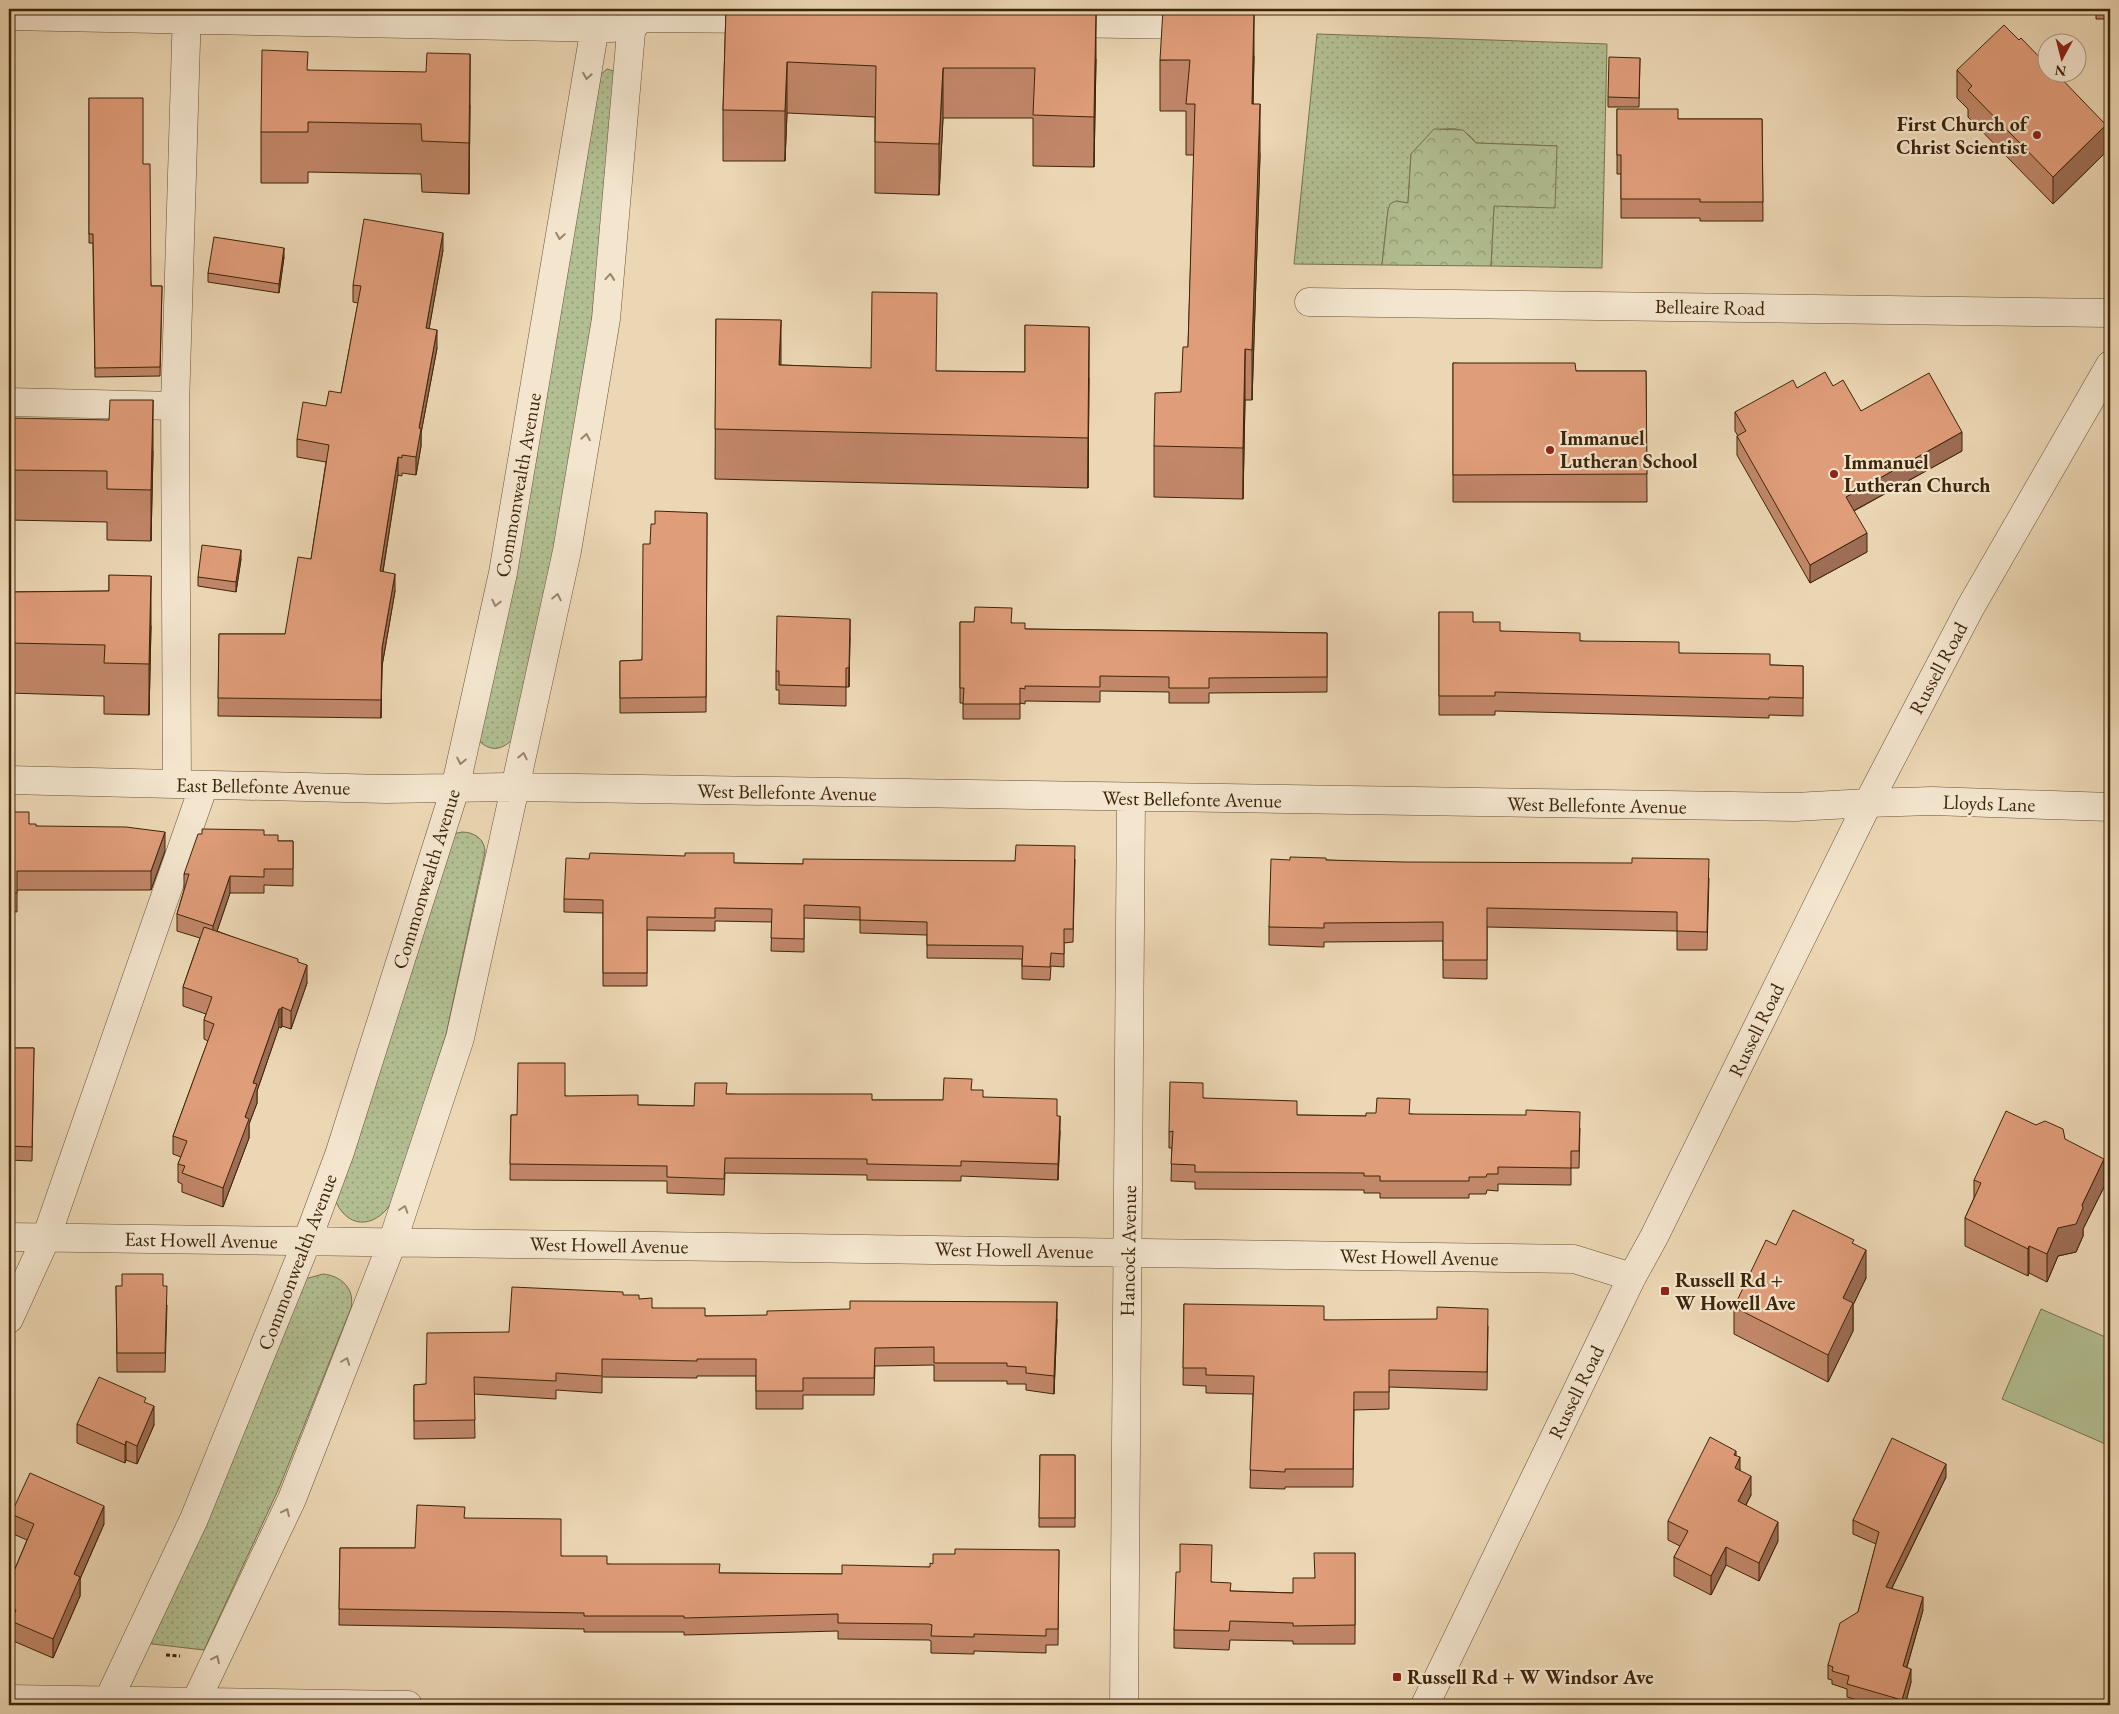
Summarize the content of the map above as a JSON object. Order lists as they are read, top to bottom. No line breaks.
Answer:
{"streets":{"street":["Belleaire Road","Commonwealth Avenue","Russell Road","East Bellefonte Avenue","West Bellefonte Avenue","Lloyds Lane","East Howell Avenue","West Howell Avenue","Hancock Avenue"]},"crossings":[["Commonwealth Avenue","East Bellefonte Avenue"],["Commonwealth Avenue","East Howell Avenue"],["Russell Road","West Bellefonte Avenue"],["Russell Road","Lloyds Lane"],["Russell Road","West Howell Avenue"],["East Bellefonte Avenue","West Bellefonte Avenue"],["West Bellefonte Avenue","Lloyds Lane"],["West Bellefonte Avenue","Hancock Avenue"],["East Howell Avenue","West Howell Avenue"],["West Howell Avenue","Hancock Avenue"]],"places":{"other":["First Church of Christ Scientist","Immanuel Lutheran School","Immanuel Lutheran Church"],"transit":["Russell Rd + W Howell Ave","Russell Rd + W Windsor Ave"]},"north":"bottom"}
